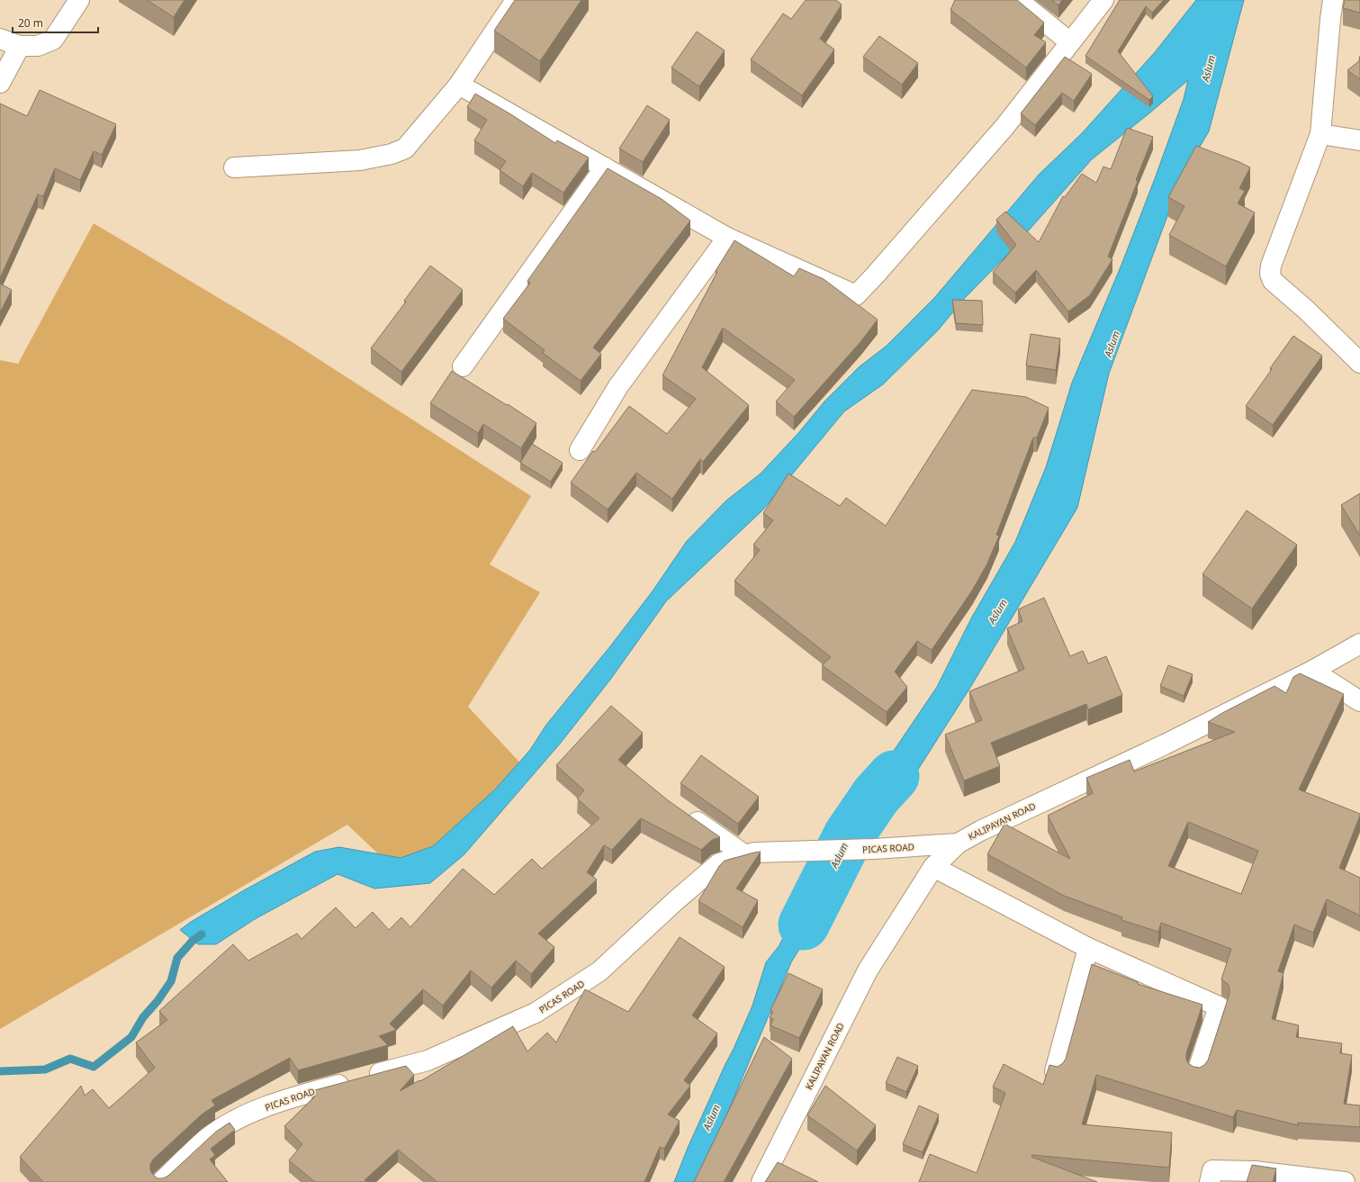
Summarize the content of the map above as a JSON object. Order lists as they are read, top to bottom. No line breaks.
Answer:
{"streets":{"street":["KALIPAYAN ROAD","PICAS ROAD"]},"crossings":[["KALIPAYAN ROAD","PICAS ROAD"]],"water":["Aslum"],"scale_bar":"20 m"}
